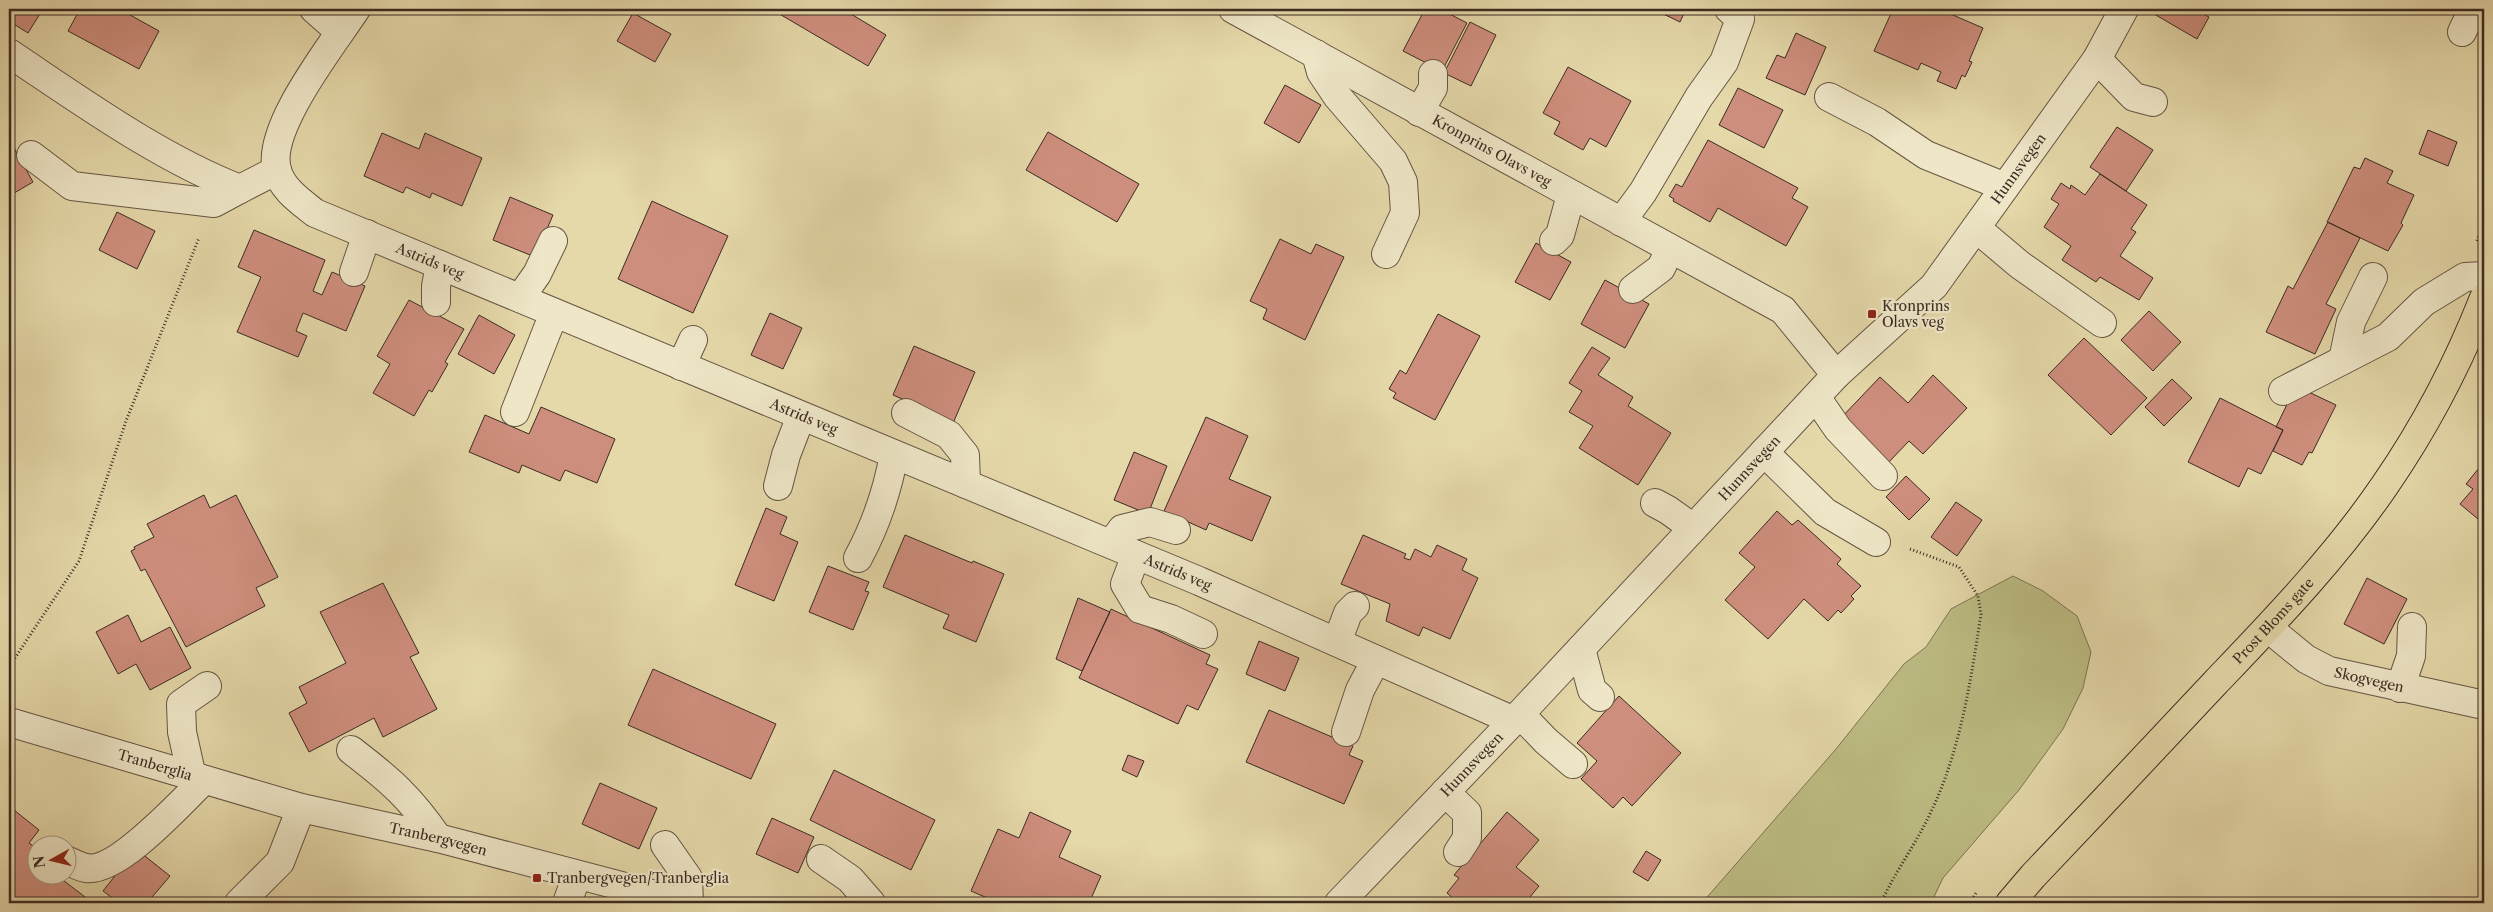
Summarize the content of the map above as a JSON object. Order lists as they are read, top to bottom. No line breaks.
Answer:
{"streets":{"main road":["Prost Bloms gate"],"street":["Kronprins Olavs veg","Hunnsvegen","Astrids veg","Skogvegen","Tranberglia","Tranbergvegen"]},"crossings":[["Kronprins Olavs veg","Hunnsvegen"],["Hunnsvegen","Astrids veg"],["Prost Bloms gate","Skogvegen"],["Tranberglia","Tranbergvegen"]],"places":{"transit":["Kronprins Olavs veg","Tranbergvegen/Tranberglia"]},"north":"left"}
